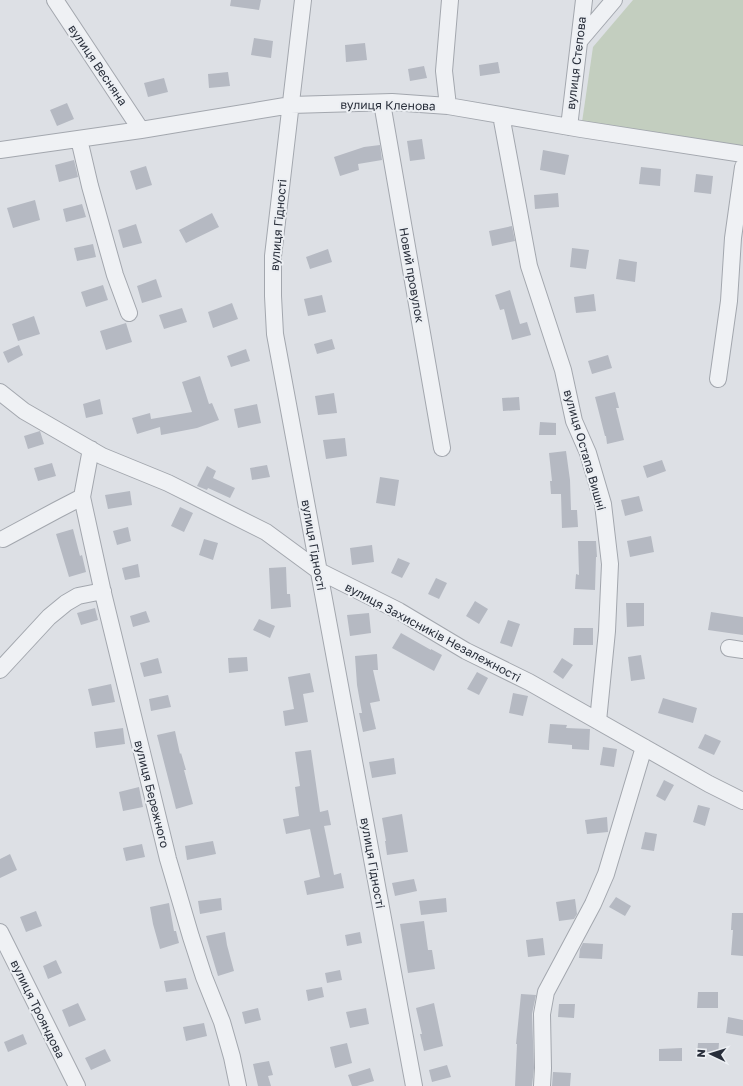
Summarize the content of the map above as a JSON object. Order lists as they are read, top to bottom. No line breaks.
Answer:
{"streets":{"street":["вулиця Степова","вулиця Весняна","вулиця Кленова","вулиця Гідності","Новий провулок","вулиця Остапа Вишні","вулиця Захисників Незалежності","вулиця Бережного","вулиця Трояндова"]},"crossings":[["вулиця Степова","вулиця Кленова"],["вулиця Весняна","вулиця Кленова"],["вулиця Кленова","вулиця Гідності"],["вулиця Кленова","Новий провулок"],["вулиця Кленова","вулиця Остапа Вишні"],["вулиця Гідності","вулиця Захисників Незалежності"],["вулиця Остапа Вишні","вулиця Захисників Незалежності"],["вулиця Захисників Незалежності","вулиця Бережного"]],"north":"left"}
